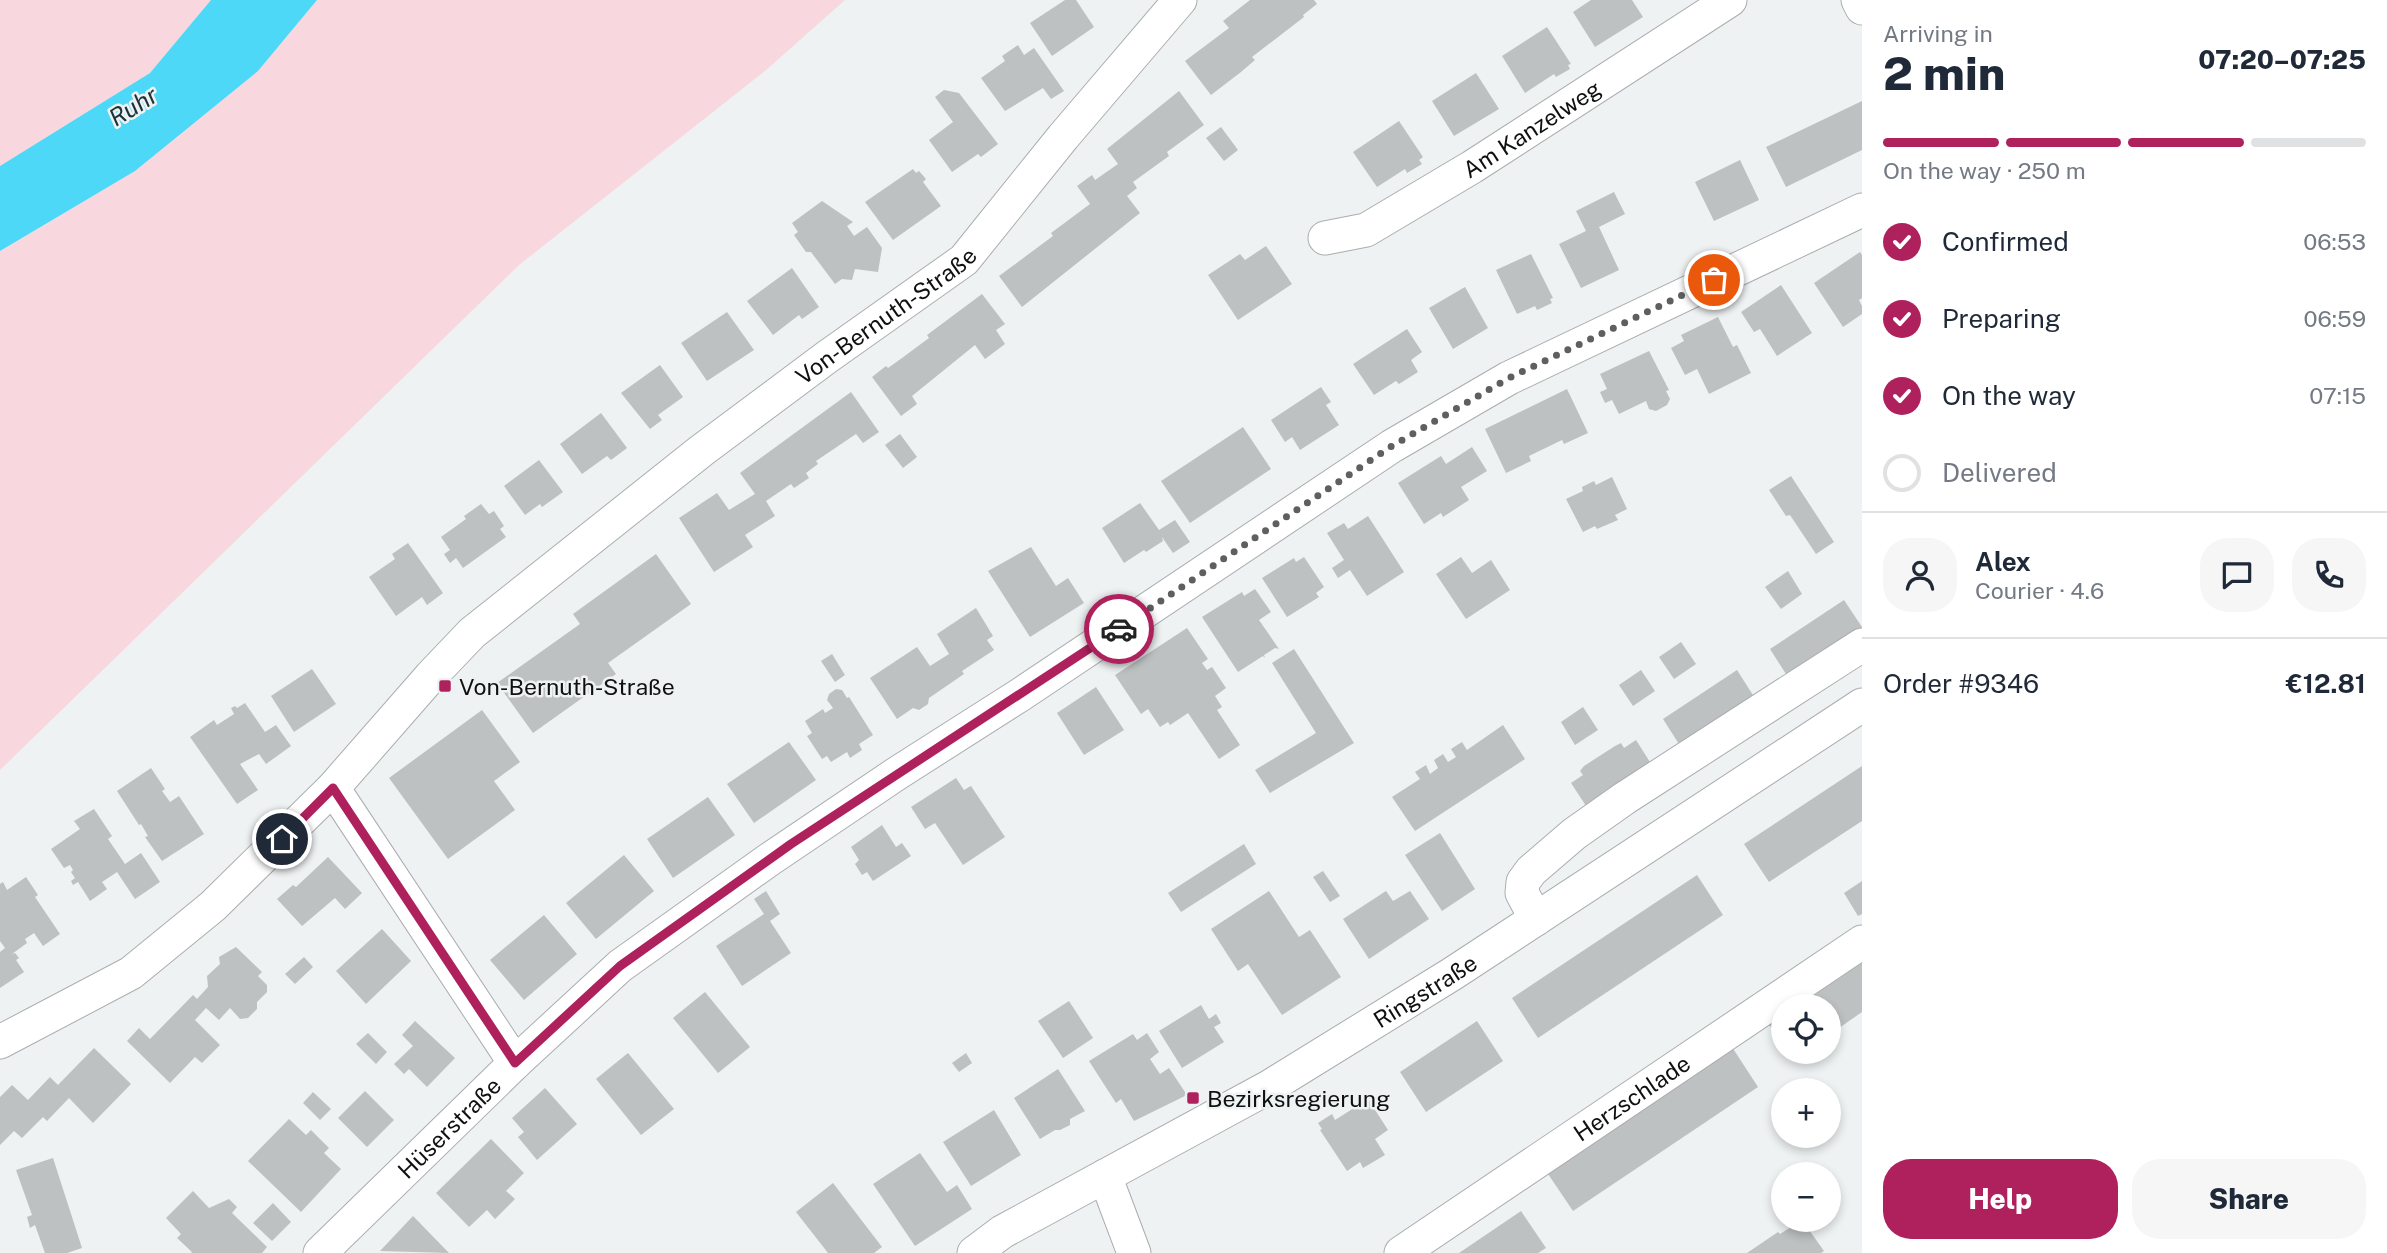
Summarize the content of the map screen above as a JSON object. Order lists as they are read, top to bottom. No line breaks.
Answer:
{"streets":{"street":["Am Kanzelweg","Von-Bernuth-Straße","Ringstraße","Herzschlade","Hüserstraße"]},"water":["Ruhr"],"places":{"transit":["Von-Bernuth-Straße","Bezirksregierung"]},"page":{"heading":["2 min","Arriving in","07:20–07:25"],"panel":["Alex","Courier · 4.6","Order #9346","€12.81"],"bar":"On the way · 250 m","list":[["Confirmed","06:53"],["Preparing","06:59"],["On the way","07:15"],"Delivered"],"map_buttons":["+","−"],"buttons":["Help","Share"]}}
